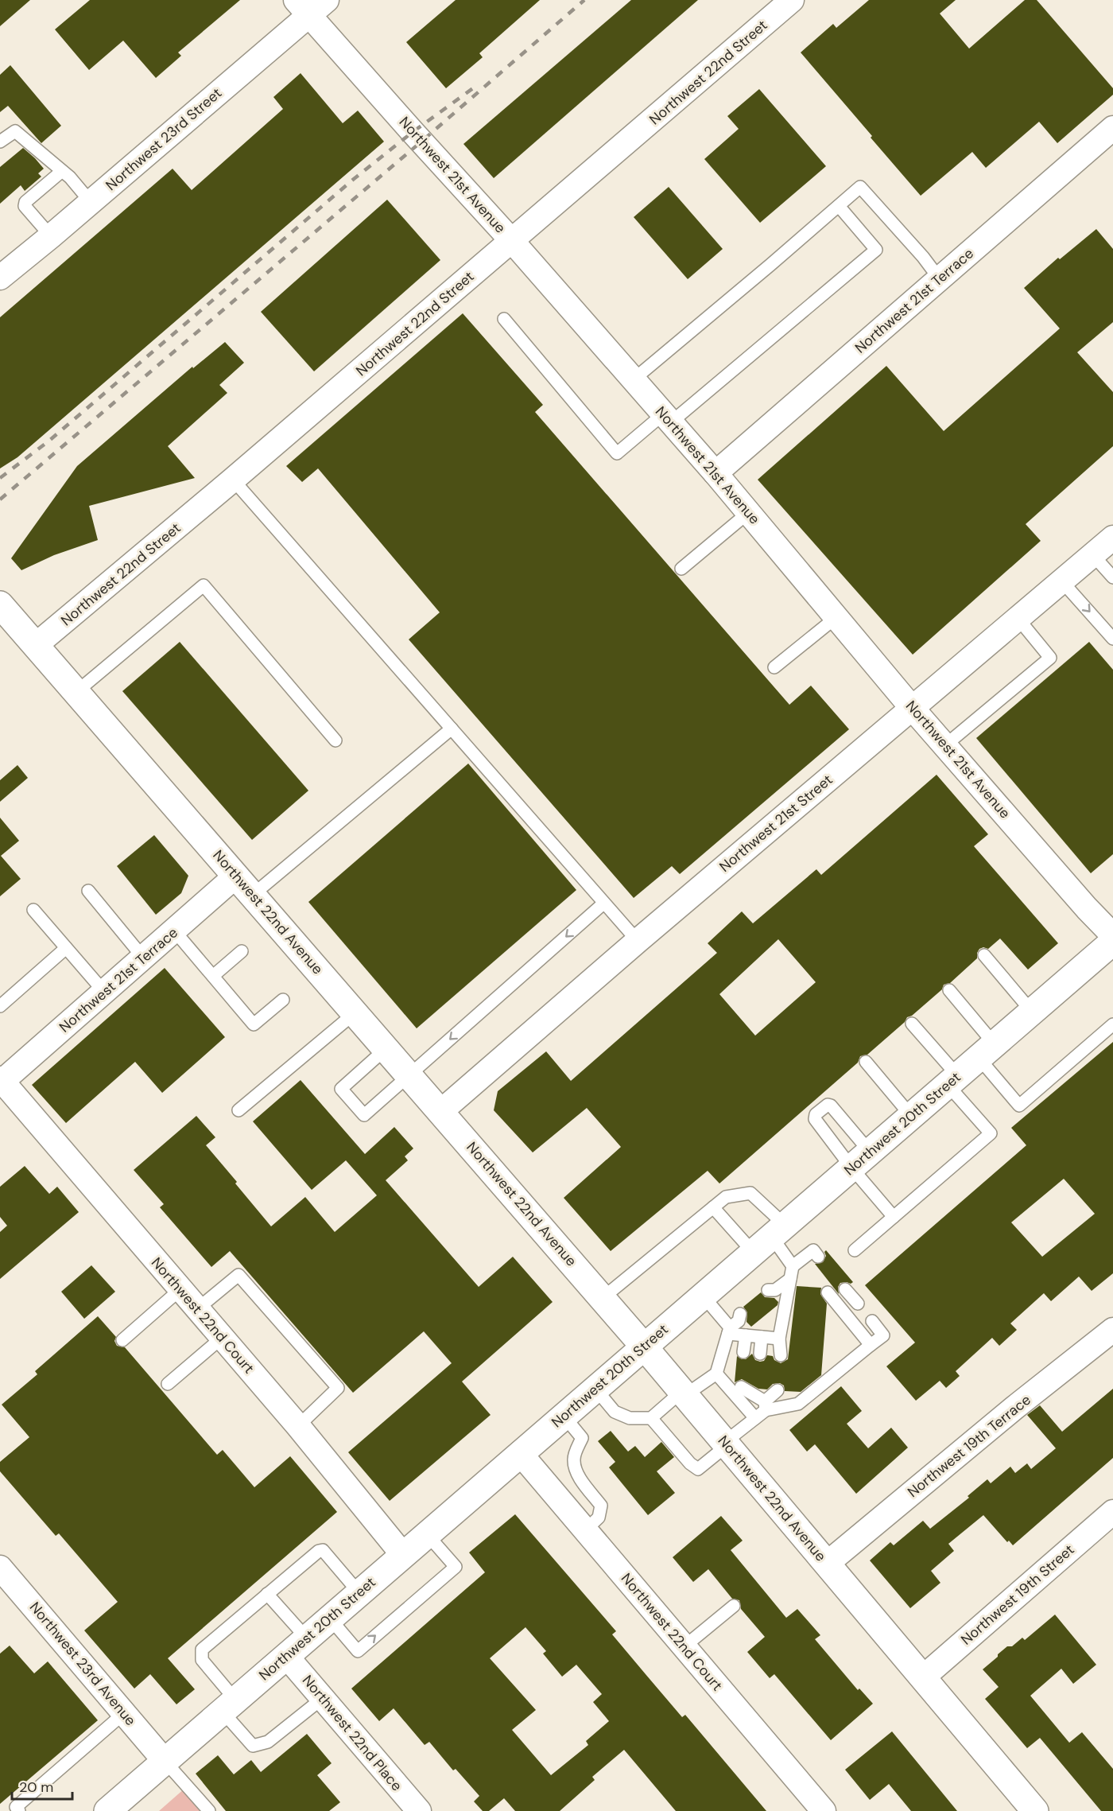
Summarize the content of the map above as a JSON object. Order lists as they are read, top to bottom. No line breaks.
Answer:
{"streets":{"main road":["Northwest 22nd Avenue","Northwest 20th Street"],"street":["Northwest 22nd Street","Northwest 23rd Street","Northwest 21st Avenue","Northwest 21st Terrace","Northwest 21st Street","Northwest 22nd Court","Northwest 19th Terrace","Northwest 19th Street","Northwest 23rd Avenue","Northwest 22nd Place"]},"crossings":[["Northwest 22nd Street","Northwest 21st Avenue"],["Northwest 22nd Street","Northwest 22nd Avenue"],["Northwest 23rd Street","Northwest 21st Avenue"],["Northwest 21st Avenue","Northwest 21st Terrace"],["Northwest 21st Avenue","Northwest 21st Street"],["Northwest 21st Terrace","Northwest 22nd Avenue"],["Northwest 21st Terrace","Northwest 22nd Court"],["Northwest 21st Street","Northwest 22nd Avenue"],["Northwest 22nd Avenue","Northwest 20th Street"],["Northwest 22nd Avenue","Northwest 19th Terrace"],["Northwest 22nd Avenue","Northwest 19th Street"],["Northwest 20th Street","Northwest 22nd Court"],["Northwest 20th Street","Northwest 23rd Avenue"],["Northwest 20th Street","Northwest 22nd Place"]],"scale_bar":"20 m"}
